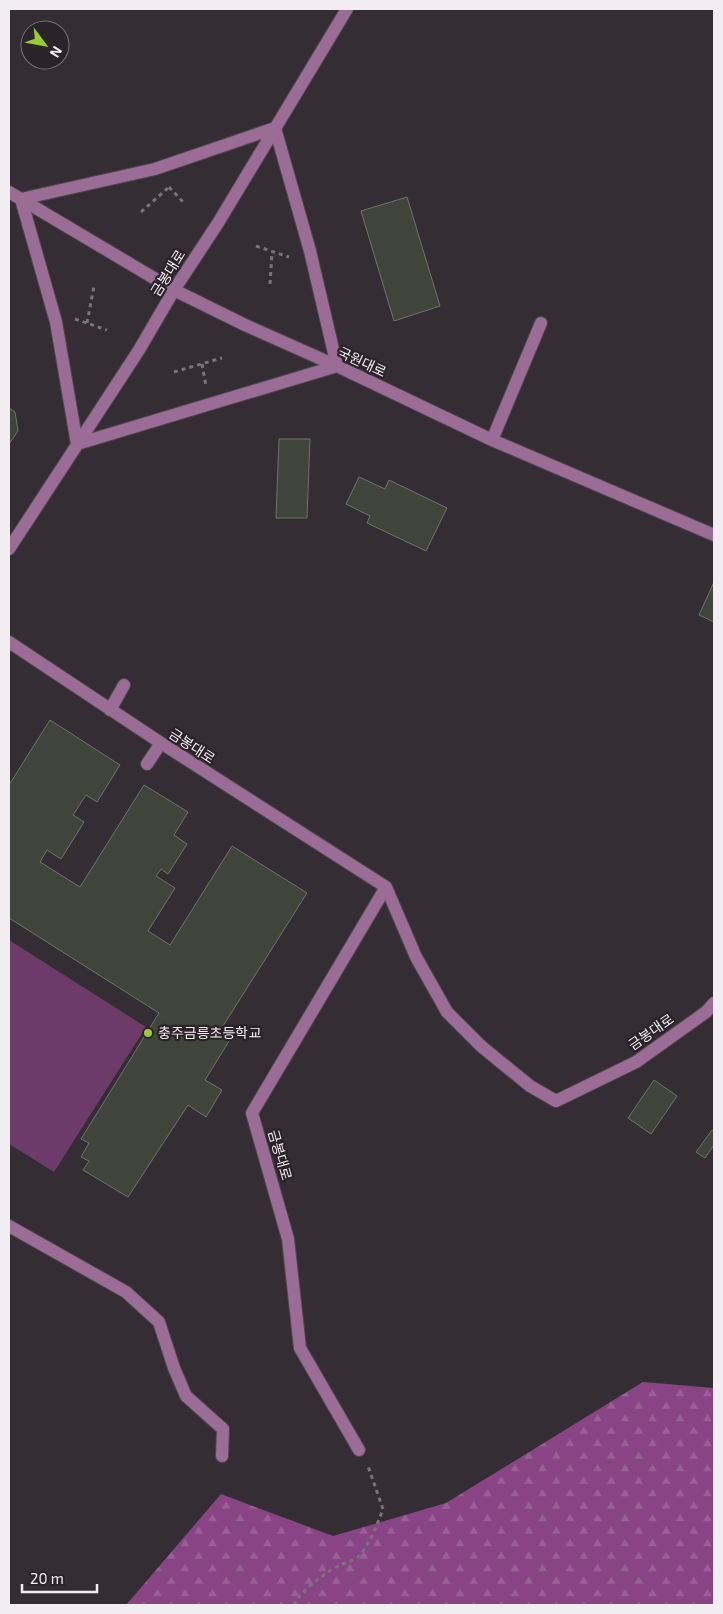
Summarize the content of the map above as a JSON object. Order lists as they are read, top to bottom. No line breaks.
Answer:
{"streets":{"street":["금봉대로","국원대로"]},"crossings":[["금봉대로","국원대로"]],"places":["충주금릉초등학교"],"scale_bar":"20 m","north":"bottom right"}
